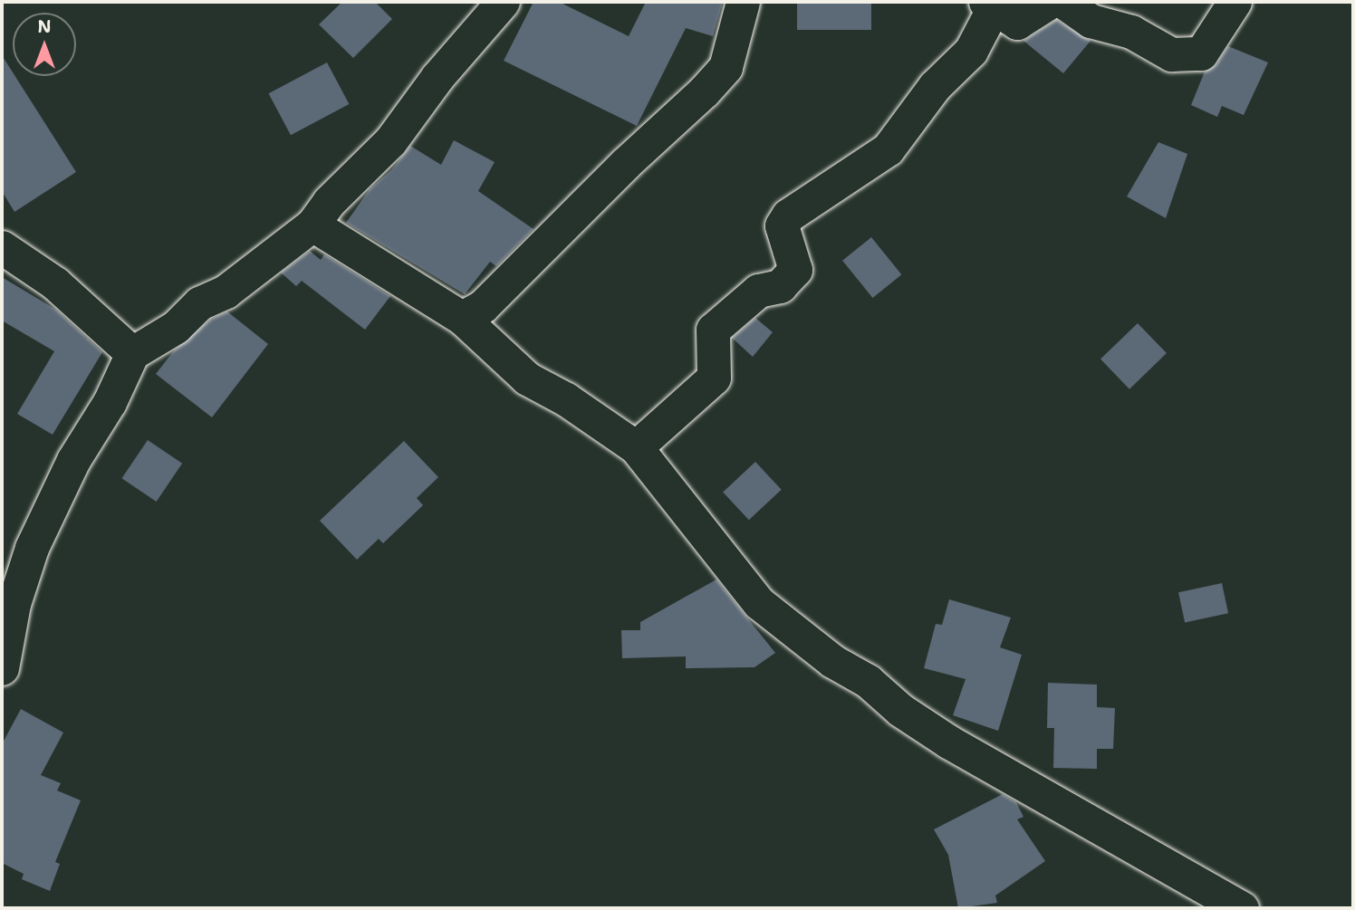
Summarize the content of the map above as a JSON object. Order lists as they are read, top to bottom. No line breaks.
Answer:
{"north":"top"}
